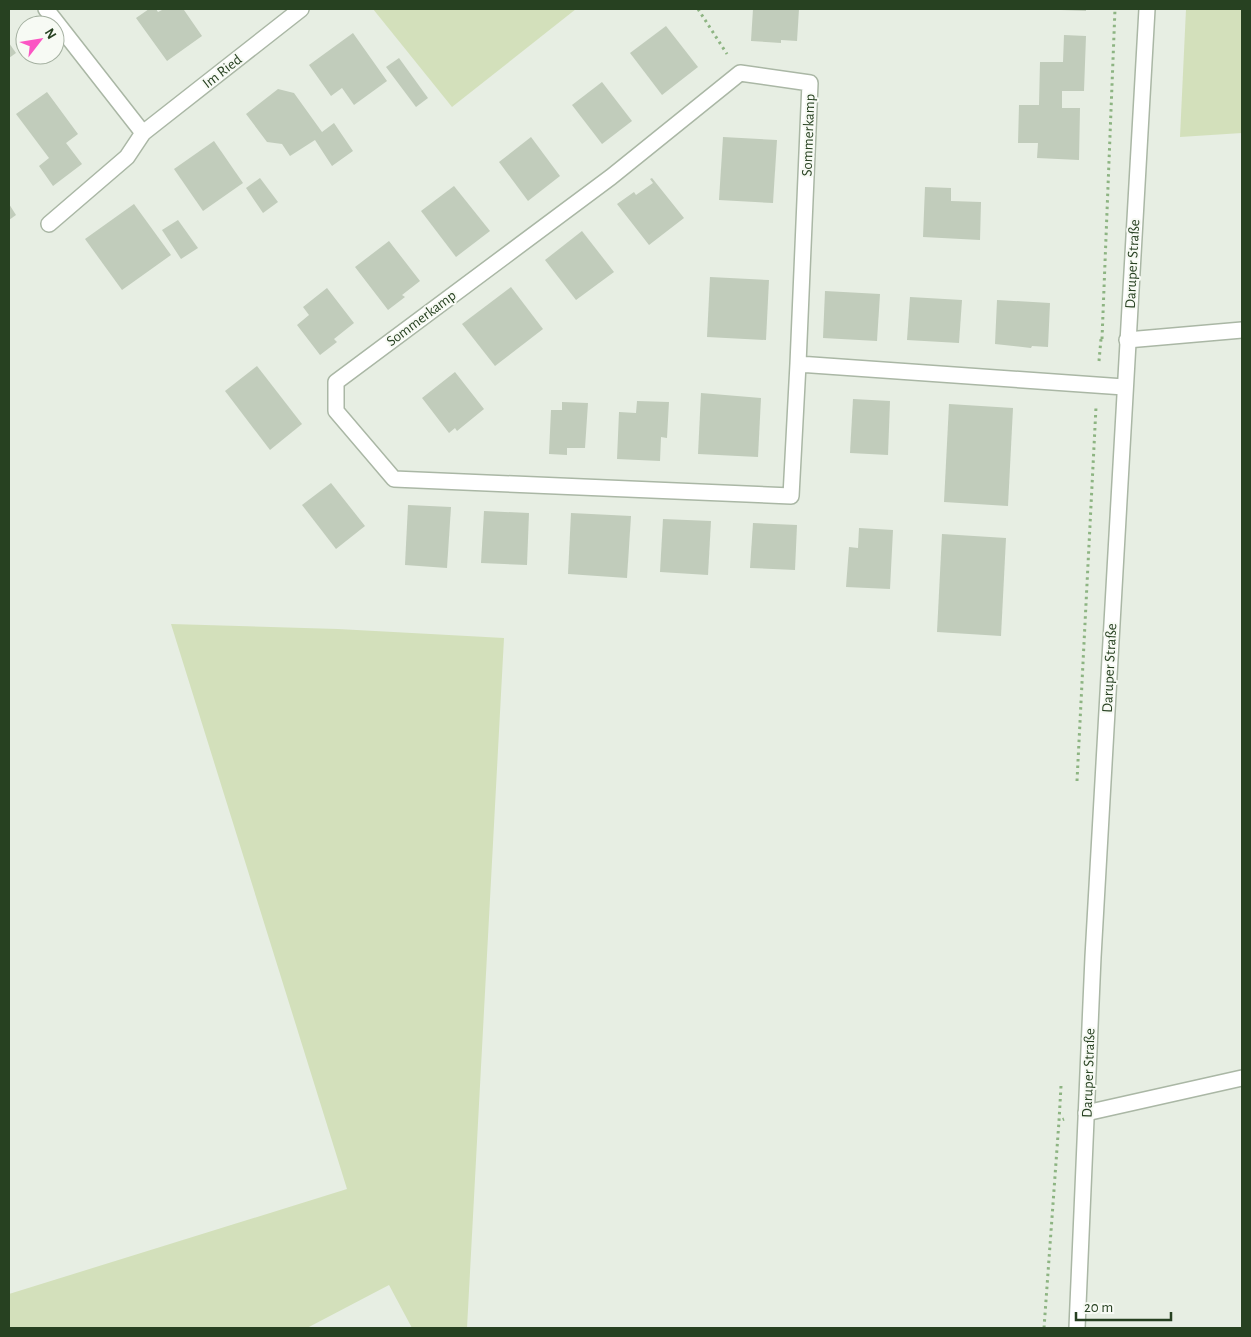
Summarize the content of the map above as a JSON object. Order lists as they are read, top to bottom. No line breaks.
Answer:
{"streets":{"street":["Im Ried","Sommerkamp","Daruper Straße"]},"scale_bar":"20 m","north":"top right"}
